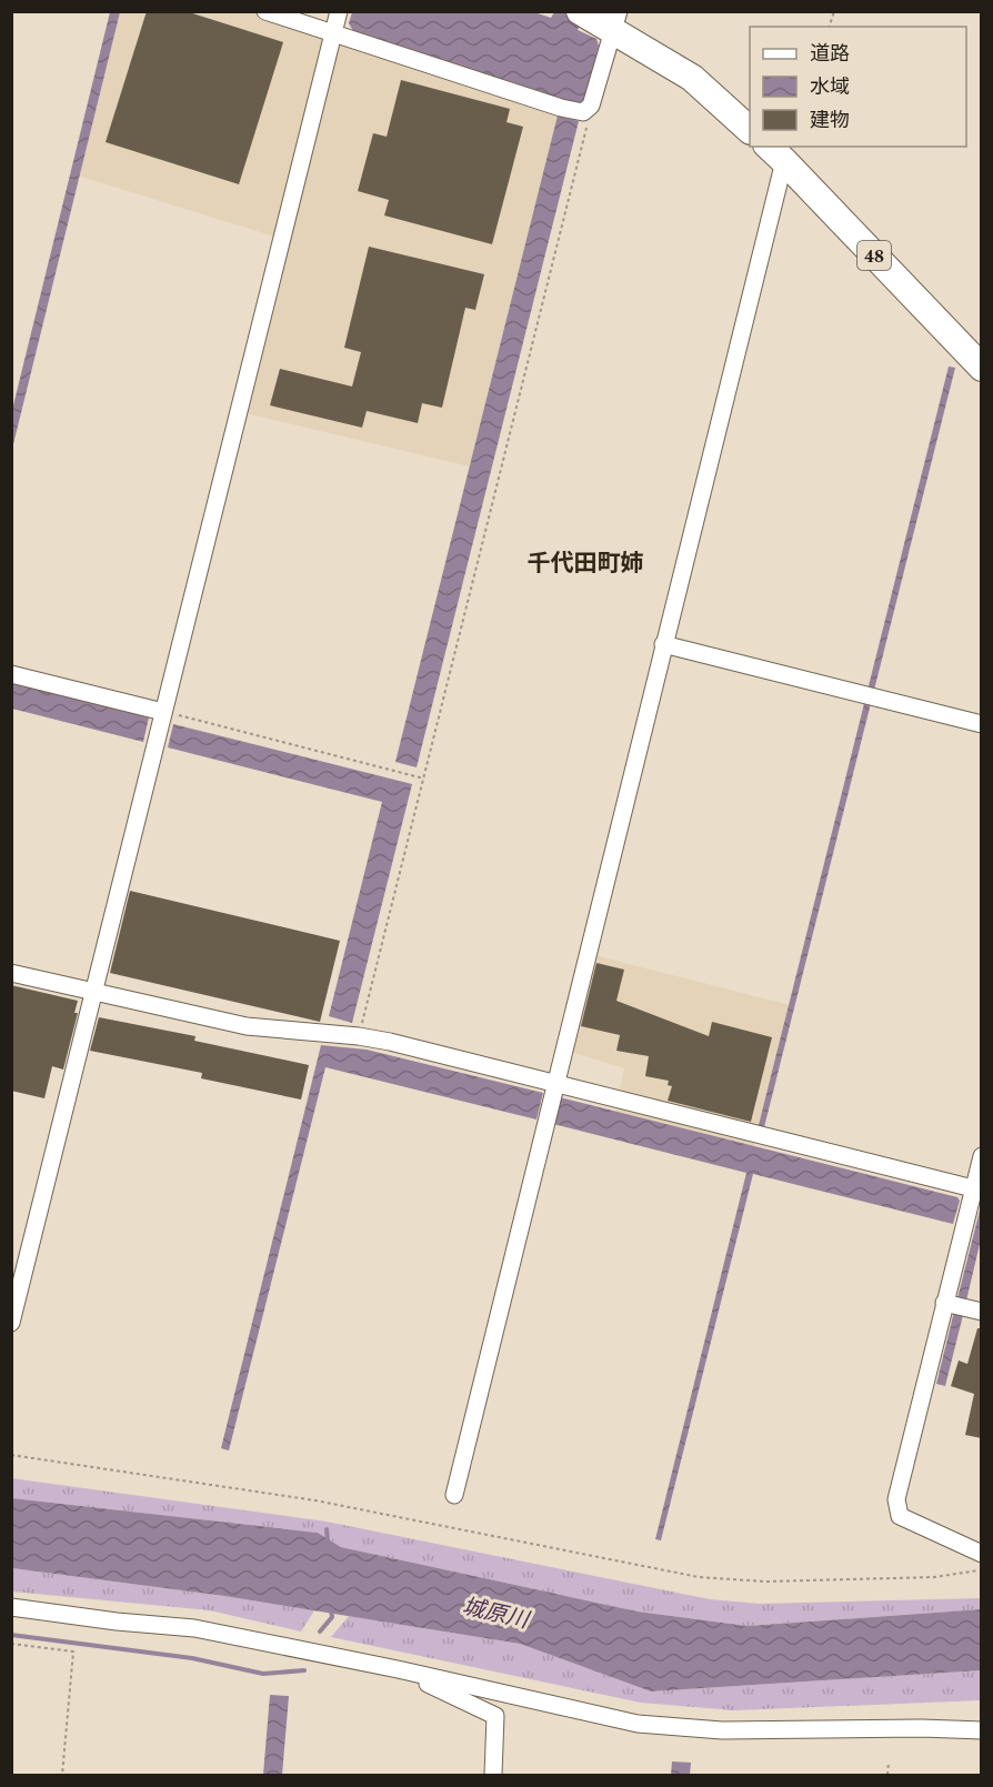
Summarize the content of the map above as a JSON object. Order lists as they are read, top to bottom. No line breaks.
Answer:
{"streets":{"main road":["48"]},"districts":["千代田町姉"],"water":["城原川"],"legend":["道路","水域","建物"]}
